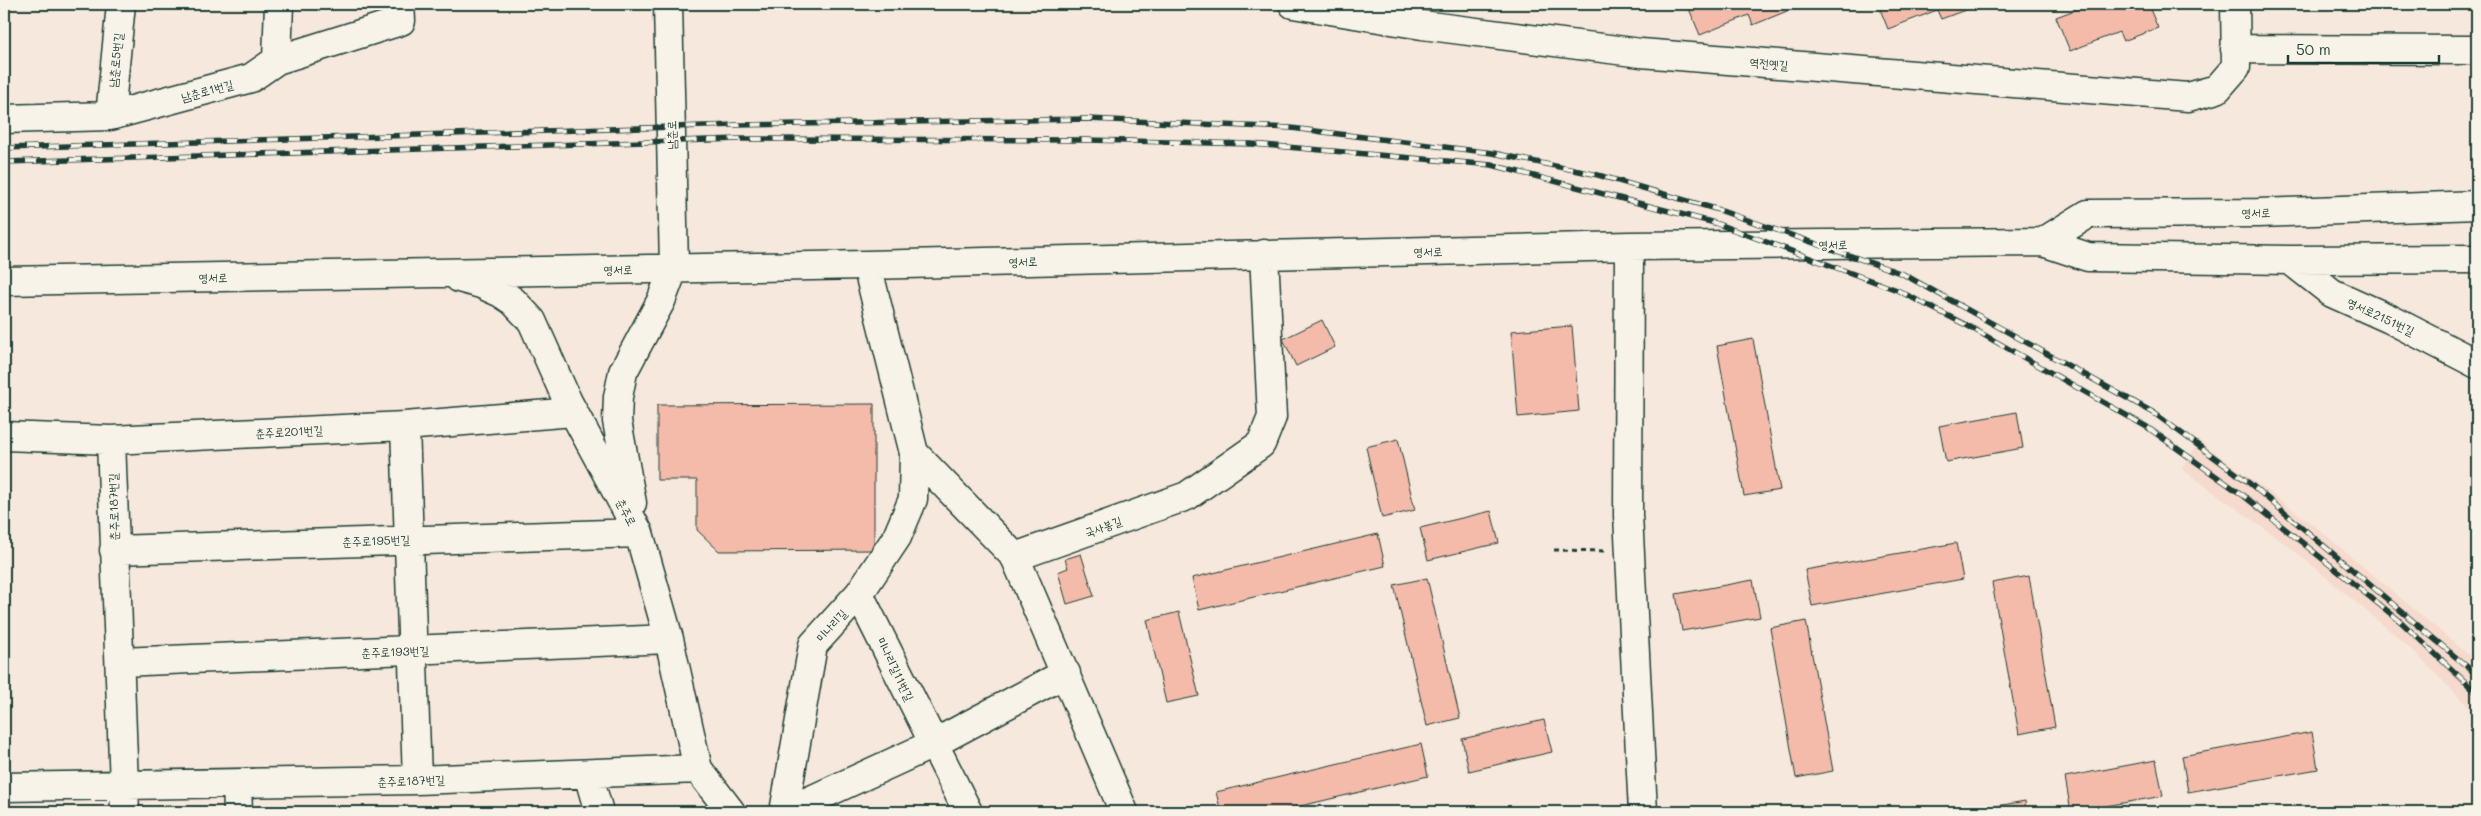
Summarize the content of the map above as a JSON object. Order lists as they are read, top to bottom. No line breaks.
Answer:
{"streets":{"street":["남춘로5번길","역전옛길","남춘로1번길","남춘로","영서로","영서로2151번길","춘주로201번길","춘주로187번길","춘주로","국사봉길","춘주로195번길","미나리길","춘주로193번길","미나리길11번길"]},"crossings":[["남춘로5번길","남춘로1번길"],["남춘로","영서로"],["영서로","영서로2151번길"],["영서로","춘주로"],["영서로","국사봉길"],["영서로","미나리길"],["춘주로201번길","춘주로187번길"],["춘주로201번길","춘주로"],["춘주로187번길","춘주로"],["춘주로187번길","춘주로195번길"],["춘주로187번길","춘주로193번길"],["춘주로","춘주로195번길"],["춘주로","춘주로193번길"],["국사봉길","미나리길"],["미나리길","미나리길11번길"]],"scale_bar":"50 m"}
